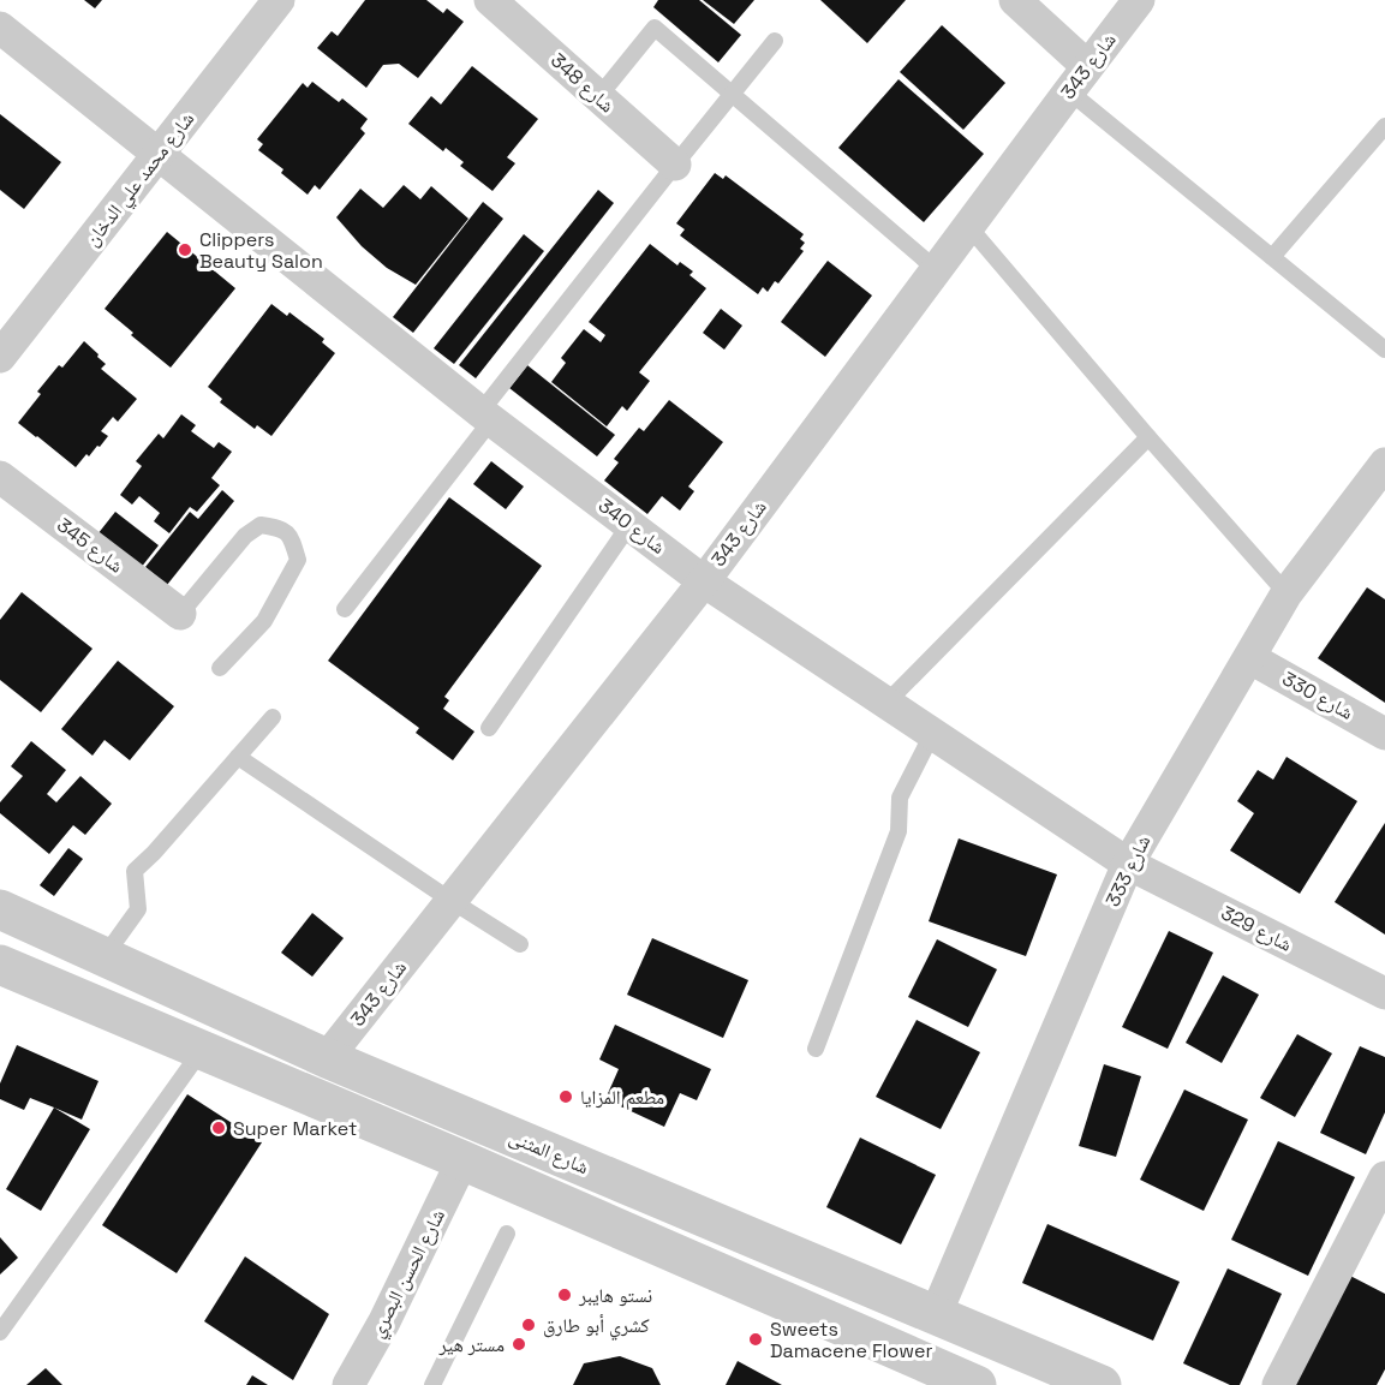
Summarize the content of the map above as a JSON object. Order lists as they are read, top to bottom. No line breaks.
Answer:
{"streets":{"street":["شارع 343","شارع 348","شارع محمد علي الدخان","شارع 340","شارع 345","شارع 330","شارع 333","شارع 329","شارع المثنى","شارع الحسن البصري"]},"crossings":[["شارع 343","شارع 340"],["شارع 343","شارع المثنى"],["شارع محمد علي الدخان","شارع 340"],["شارع 340","شارع 333"],["شارع 340","شارع 329"],["شارع 330","شارع 333"],["شارع 333","شارع 329"],["شارع 333","شارع المثنى"]],"places":["Clippers Beauty Salon","مطعم المزايا","Super Market","نستو هايبر","كشري أبو طارق","Sweets Damacene Flower","مستر هير"]}
